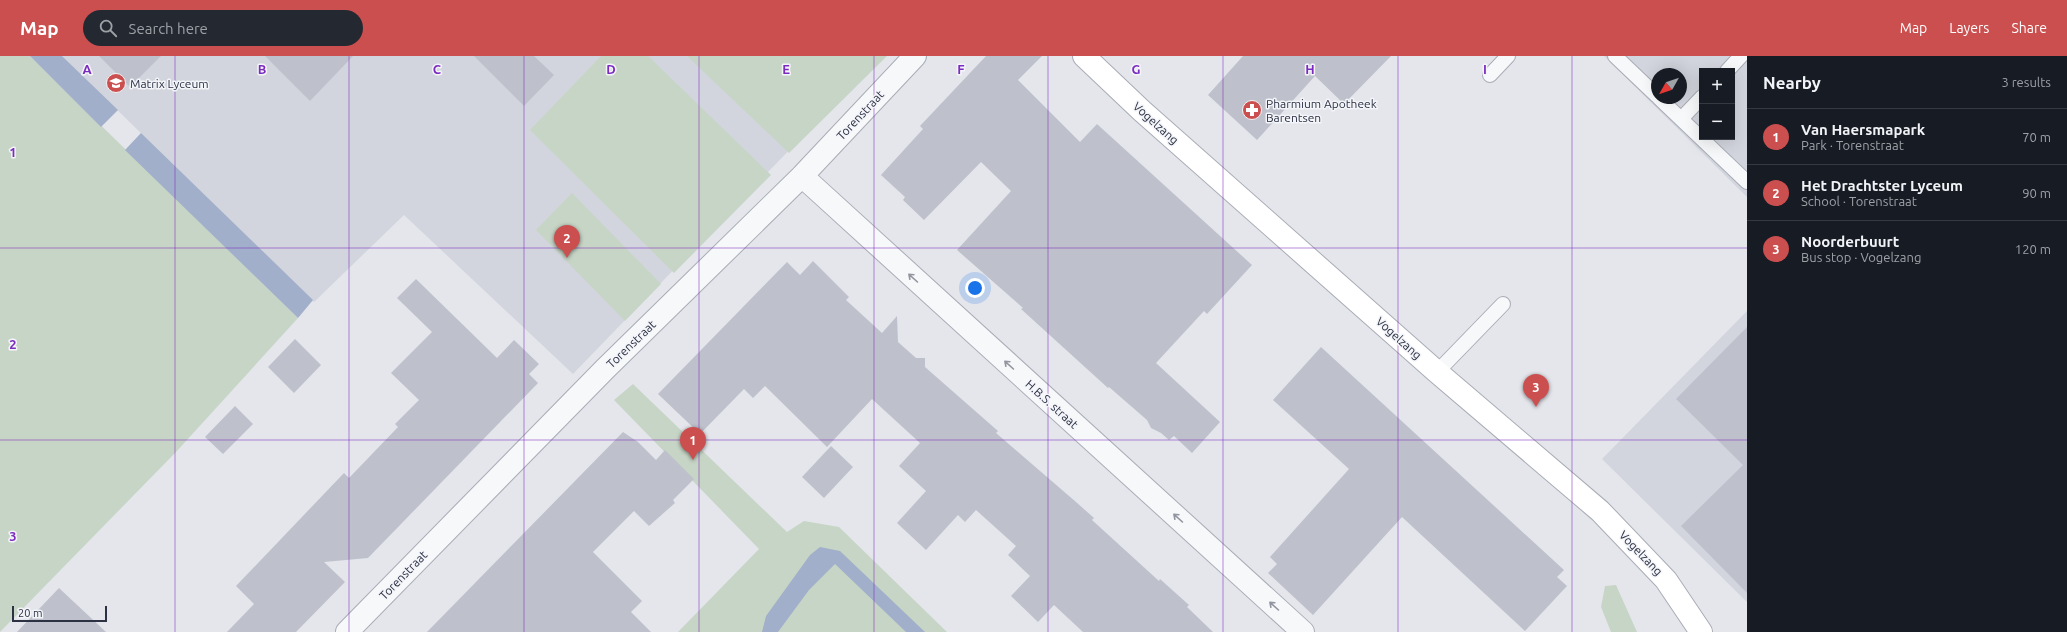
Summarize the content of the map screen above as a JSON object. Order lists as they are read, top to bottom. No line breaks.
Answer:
{"streets":{"street":["Torenstraat","Vogelzang","H.B.S. straat"]},"crossings":[["Torenstraat","H.B.S. straat"]],"one_way":["H.B.S. straat"],"places":{"school or university":["Matrix Lyceum"],"pharmacy":["Pharmium Apotheek Barentsen"]},"scale_bar":"20 m","north":"bottom left","page":{"header":"Map","search":"Search here","nav":["Map","Layers","Share"],"heading":["Nearby","3 results"],"map_buttons":["+","−"],"list":[{"mark":"1","name":"Van Haersmapark","note":"Park · Torenstraat","value":"70 m"},{"mark":"2","name":"Het Drachtster Lyceum","note":"School · Torenstraat","value":"90 m"},{"mark":"3","name":"Noorderbuurt","note":"Bus stop · Vogelzang","value":"120 m"}],"pins":["2","3","1"],"scale":"20 m"},"grid":{"columns":["A","B","C","D","E","F","G","H","I"],"rows":["1","2","3"]}}
